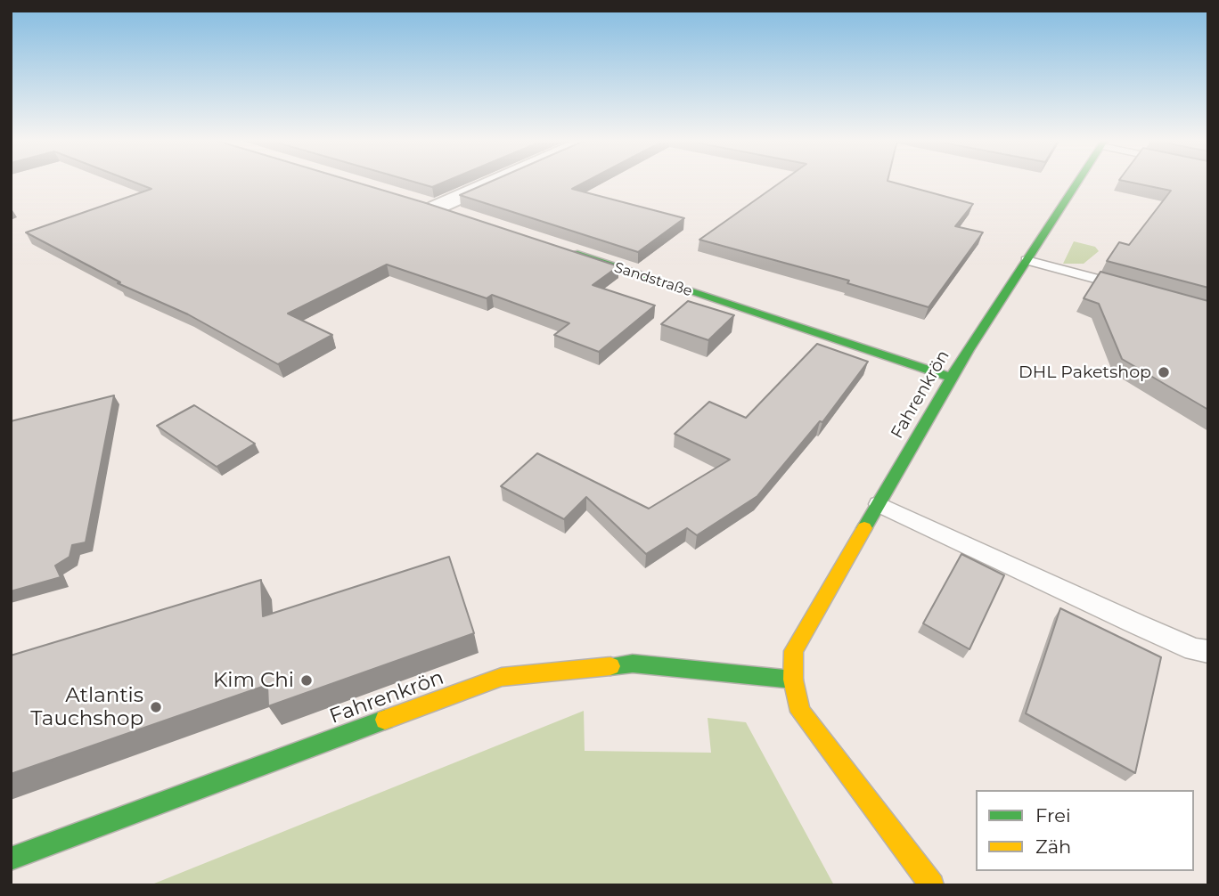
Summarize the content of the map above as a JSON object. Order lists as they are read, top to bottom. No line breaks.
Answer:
{"streets":{"street":["Sandstraße","Fahrenkrön"]},"crossings":[["Sandstraße","Fahrenkrön"]],"places":["DHL Paketshop","Kim Chi","Atlantis Tauchshop"],"legend":["Frei","Zäh"]}
